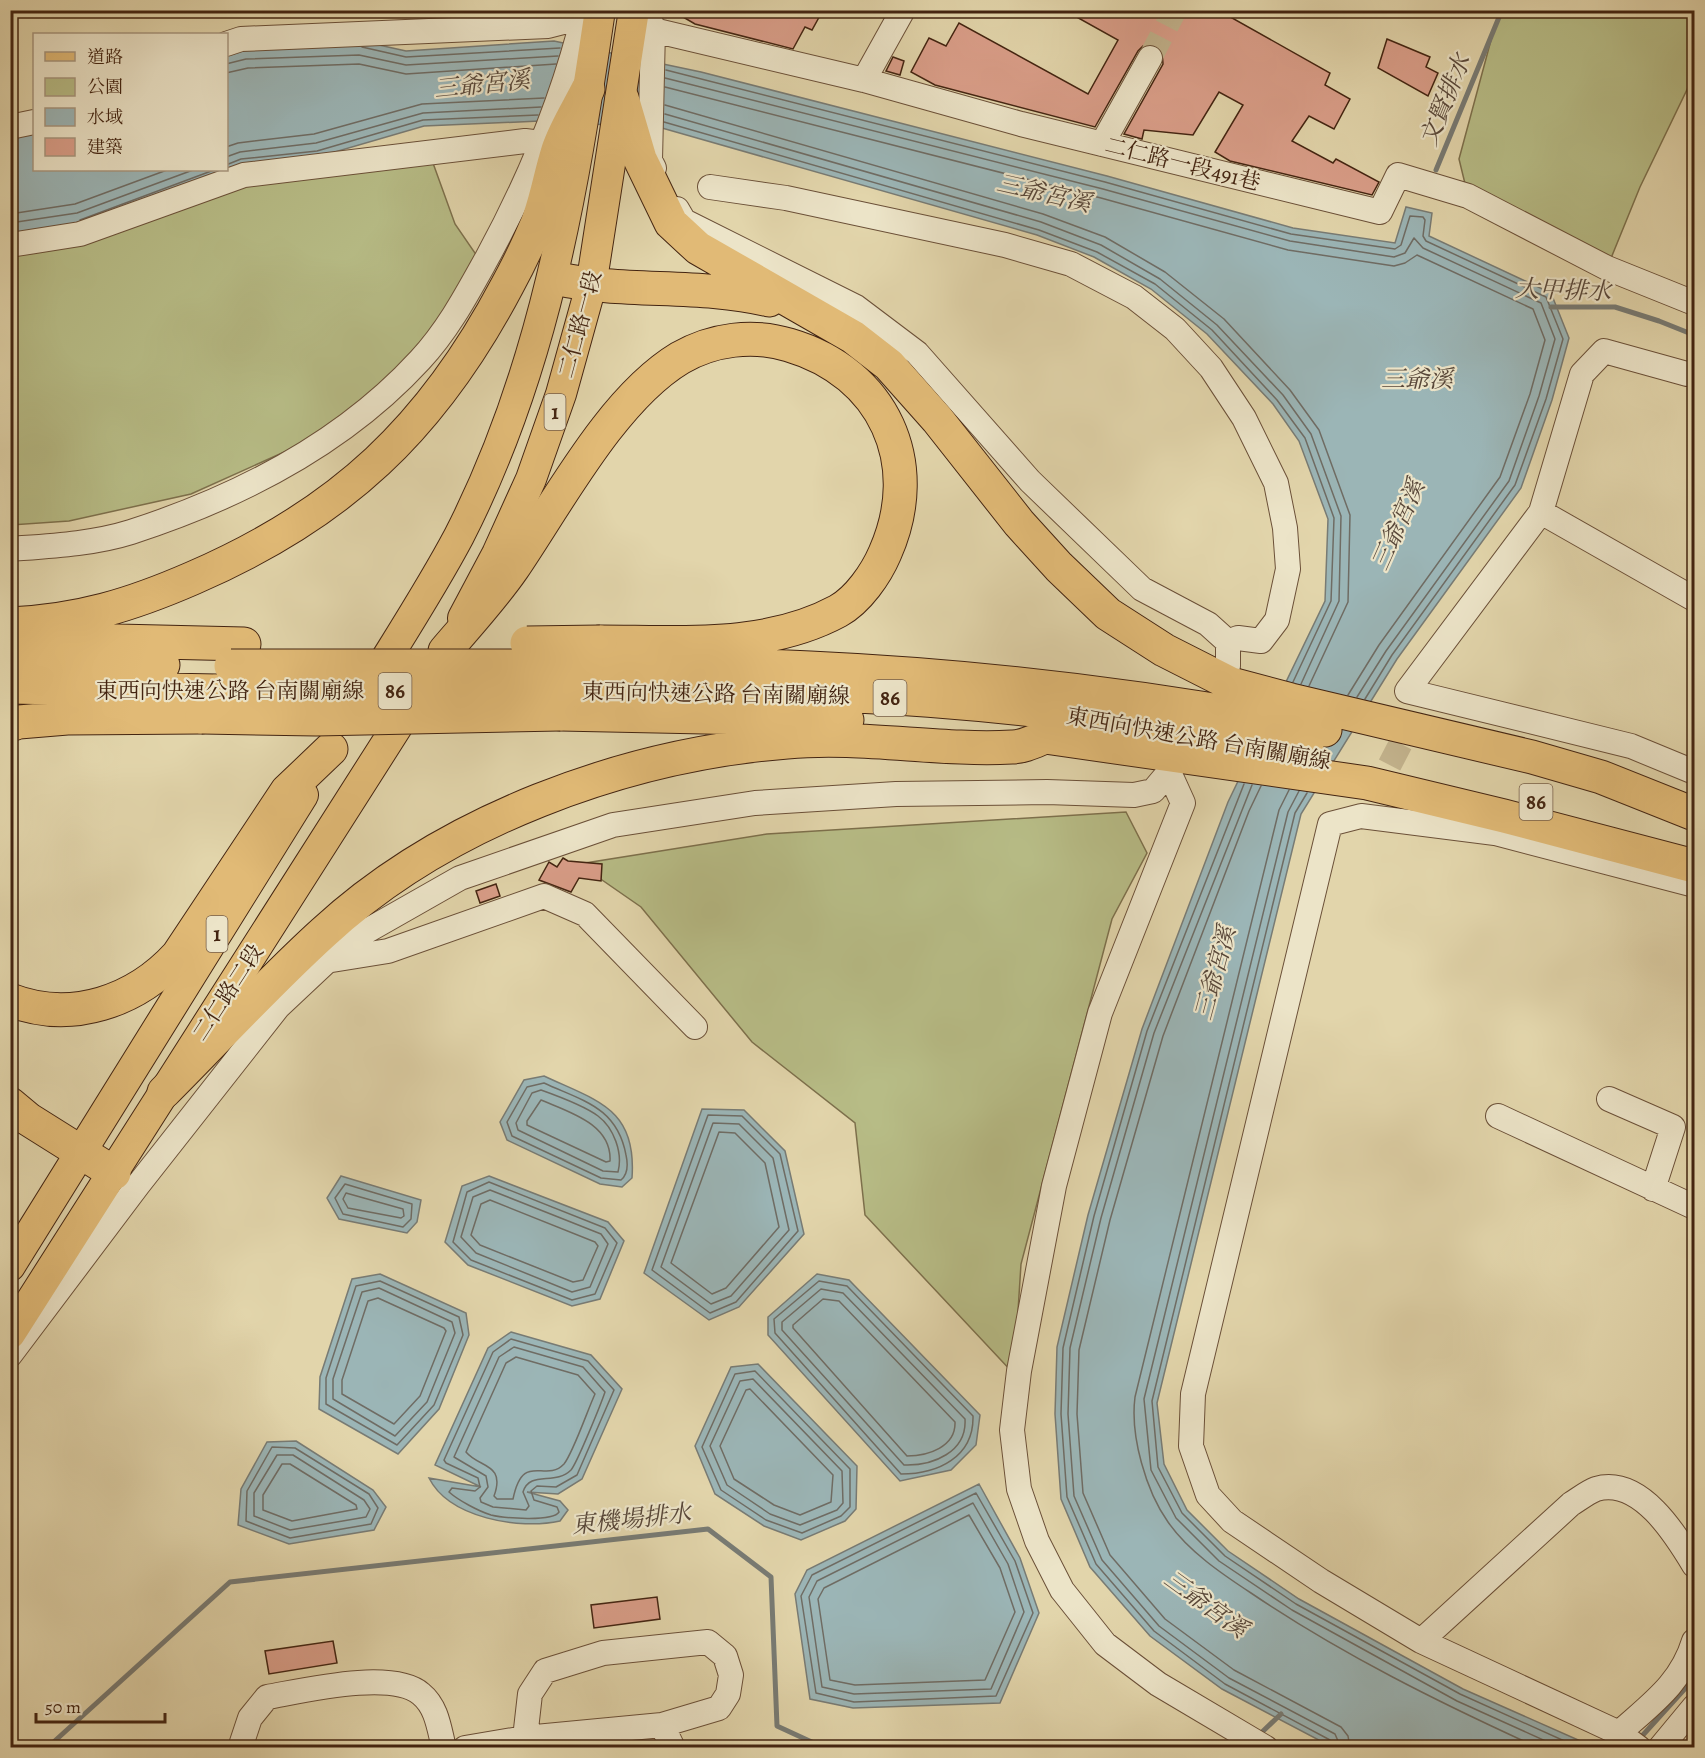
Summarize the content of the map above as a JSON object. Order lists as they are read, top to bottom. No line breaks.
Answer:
{"streets":{"highway":["東西向快速公路 台南關廟線","86"],"main road":["二仁路一段","1","二仁路二段"],"street":["二仁路一段491巷"]},"crossings":[["二仁路一段","二仁路二段"]],"water":["三爺宮溪","文賢排水","大甲排水","三爺溪","東機場排水"],"legend":["道路","公園","水域","建築"],"scale_bar":"50 m"}
